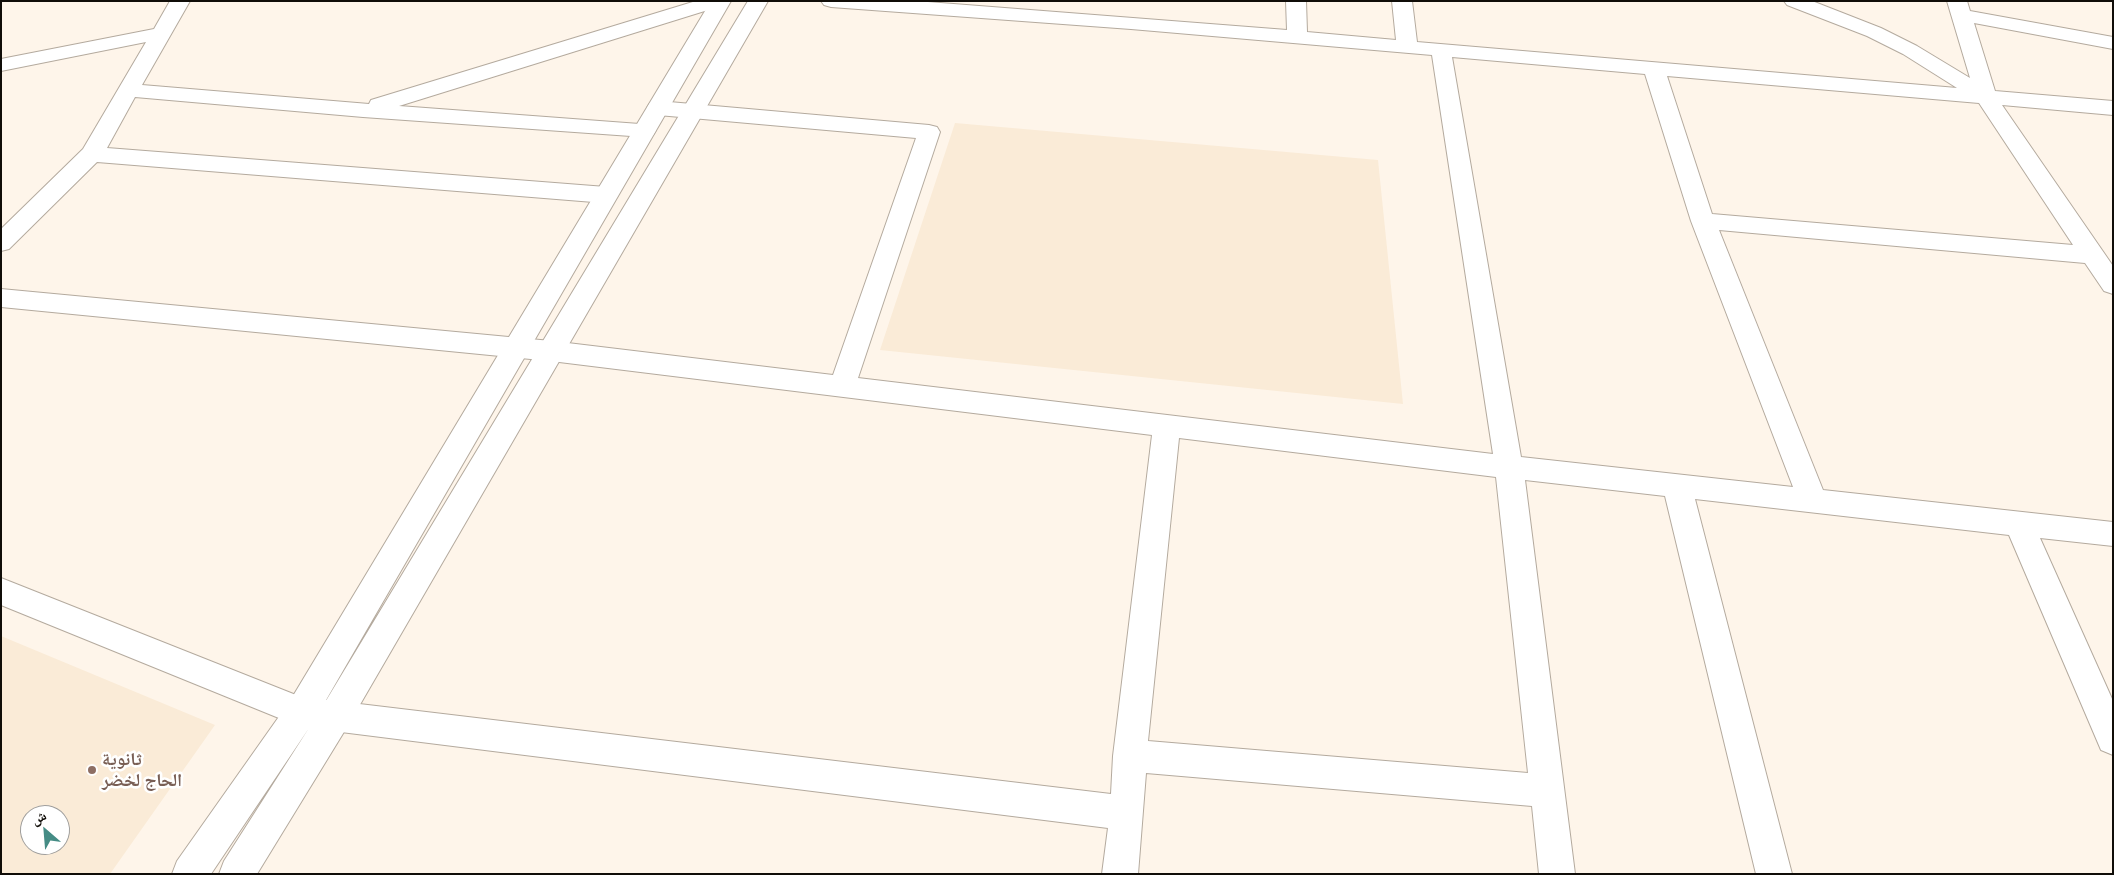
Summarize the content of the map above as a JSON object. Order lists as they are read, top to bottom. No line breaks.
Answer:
{"places":["ثانوية الحاج لخضر"],"north":"top left"}
